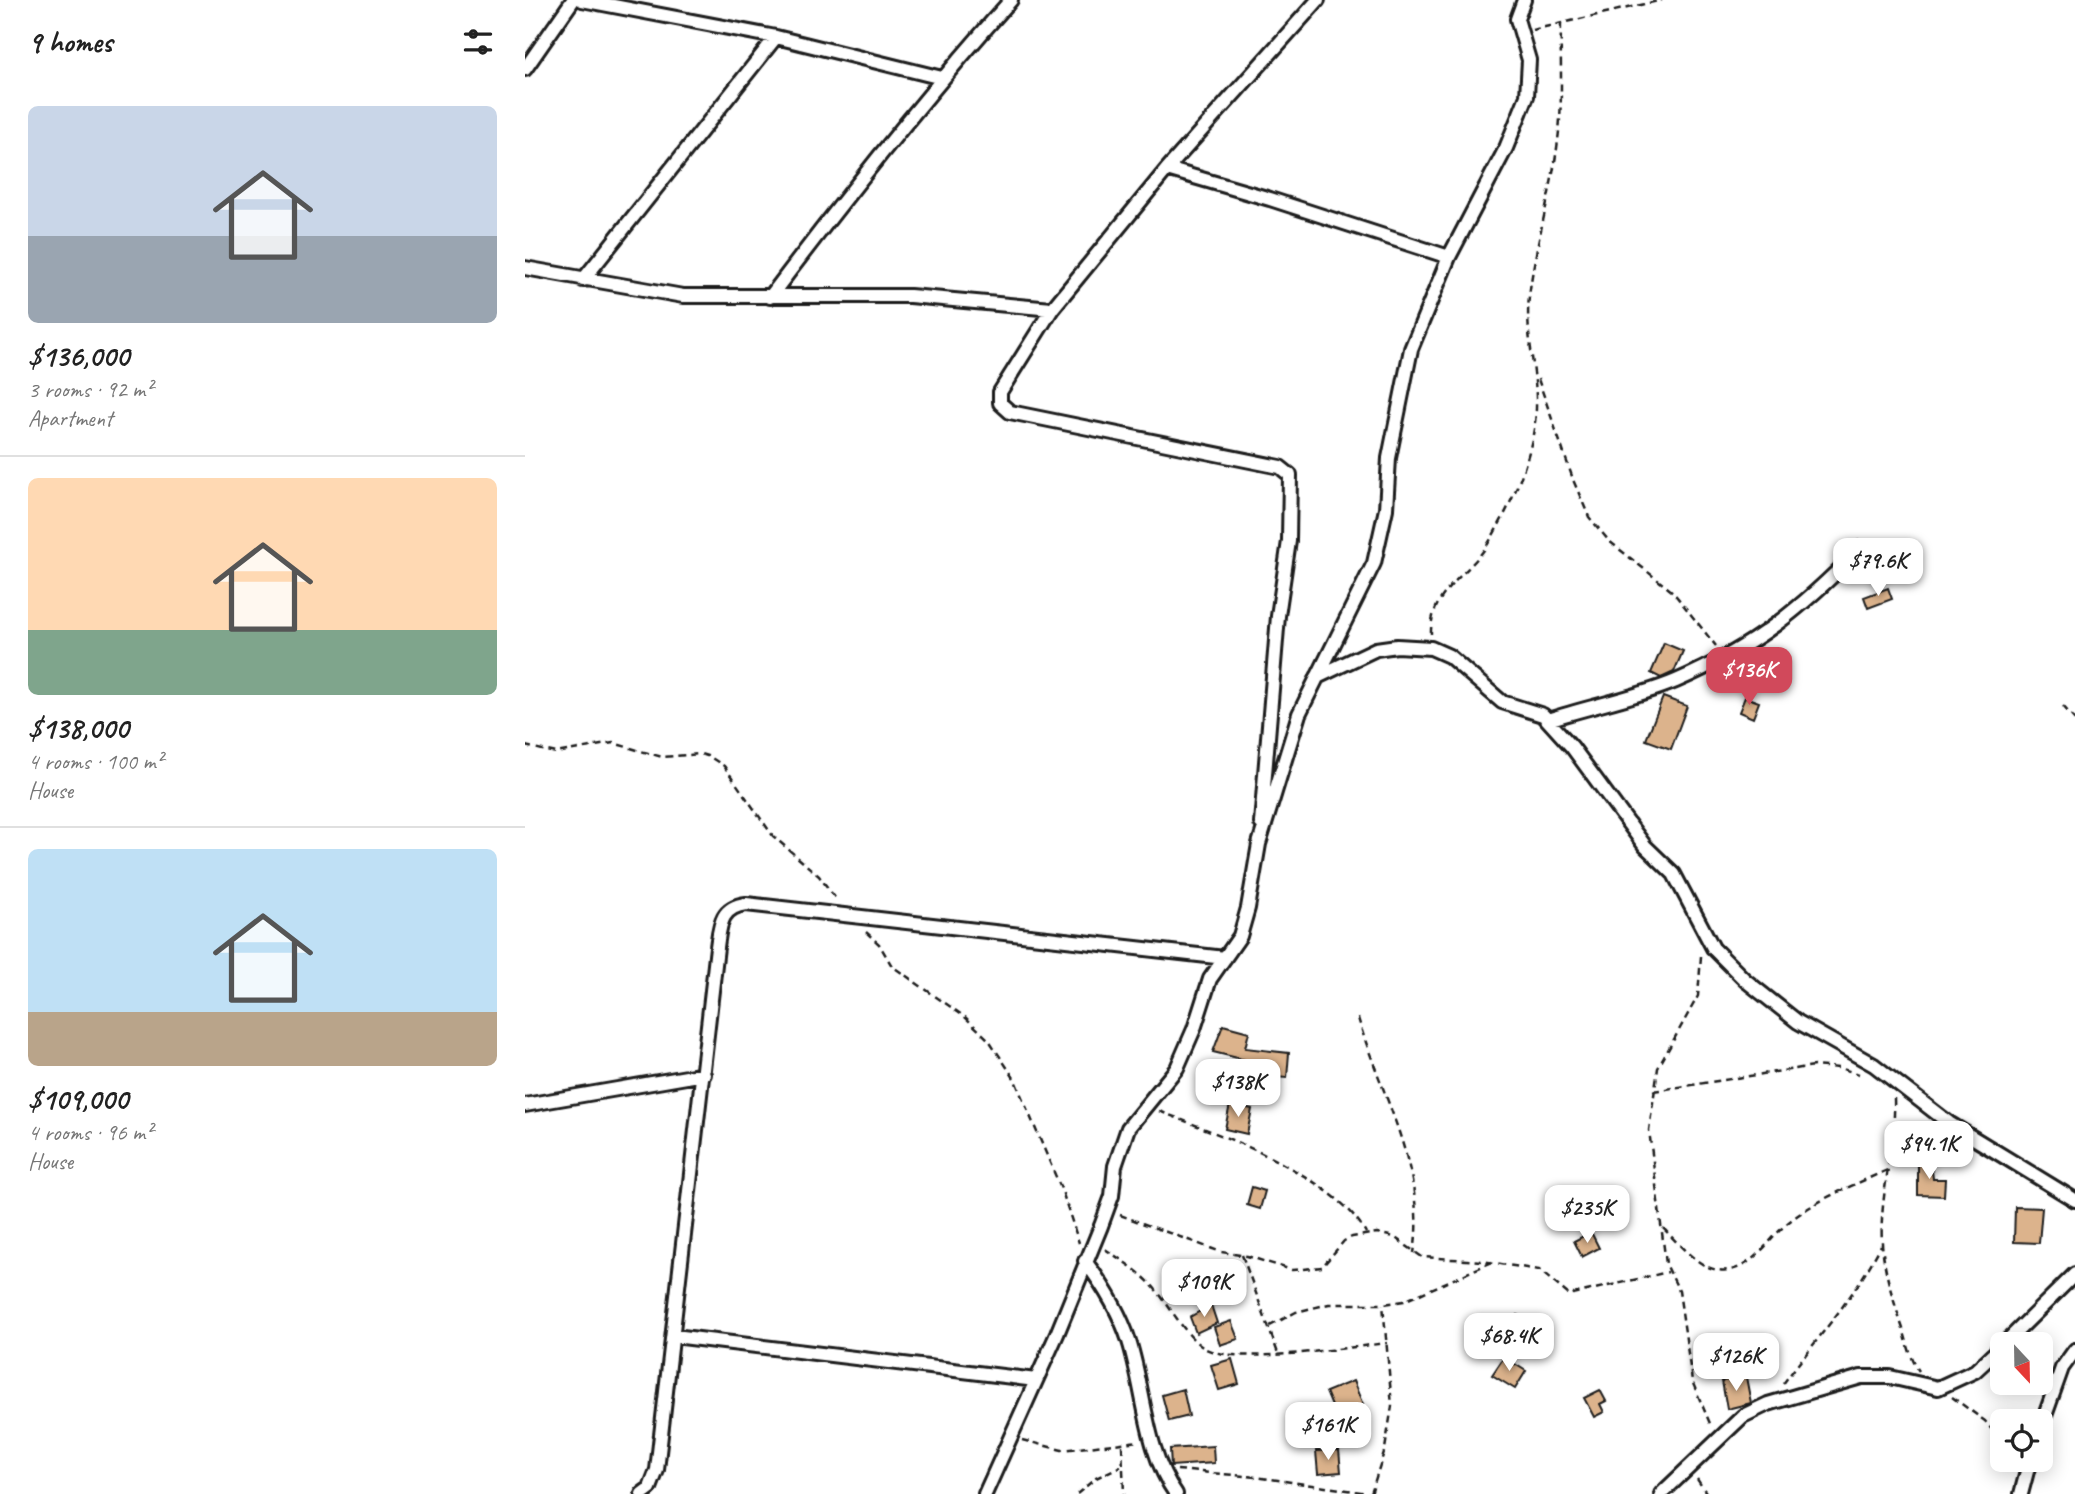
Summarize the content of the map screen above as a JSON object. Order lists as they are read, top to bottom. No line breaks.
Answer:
{"north":"bottom","page":{"heading":"9 homes","list":[{"name":"$136,000","note":"3 rooms · 92 m² · Apartment"},{"name":"$138,000","note":"4 rooms · 100 m² · House"},{"name":"$109,000","note":"4 rooms · 96 m² · House"}],"price":["$79.6K","$136K","$138K","$94.1K","$235K","$109K","$68.4K","$126K","$161K"]}}
